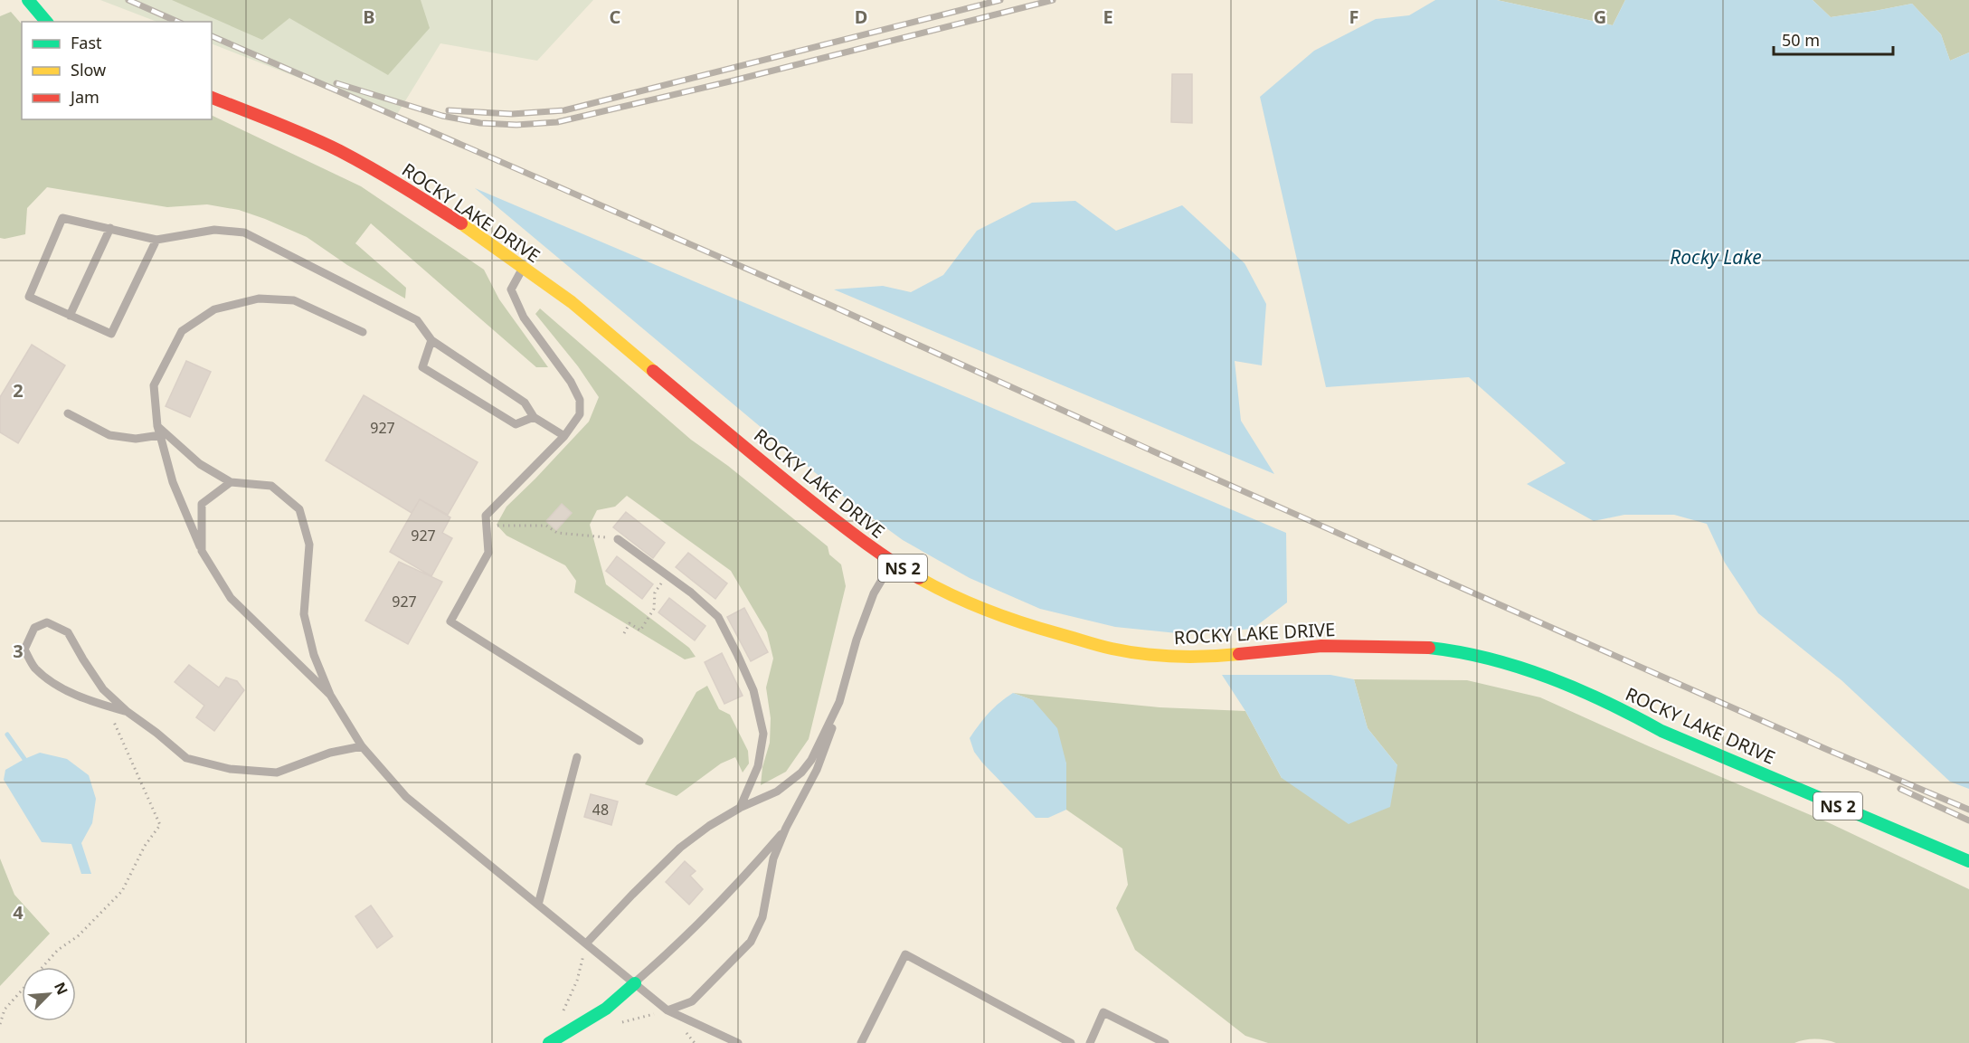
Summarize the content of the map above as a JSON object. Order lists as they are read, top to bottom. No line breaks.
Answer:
{"streets":{"main road":["ROCKY LAKE DRIVE","NS 2"]},"water":["Rocky Lake"],"house_numbers":["927","927","927","48"],"legend":["Fast","Slow","Jam"],"scale_bar":"50 m","north":"top right","grid":{"columns":["B","C","D","E","F","G"],"rows":["2","3","4"]}}
